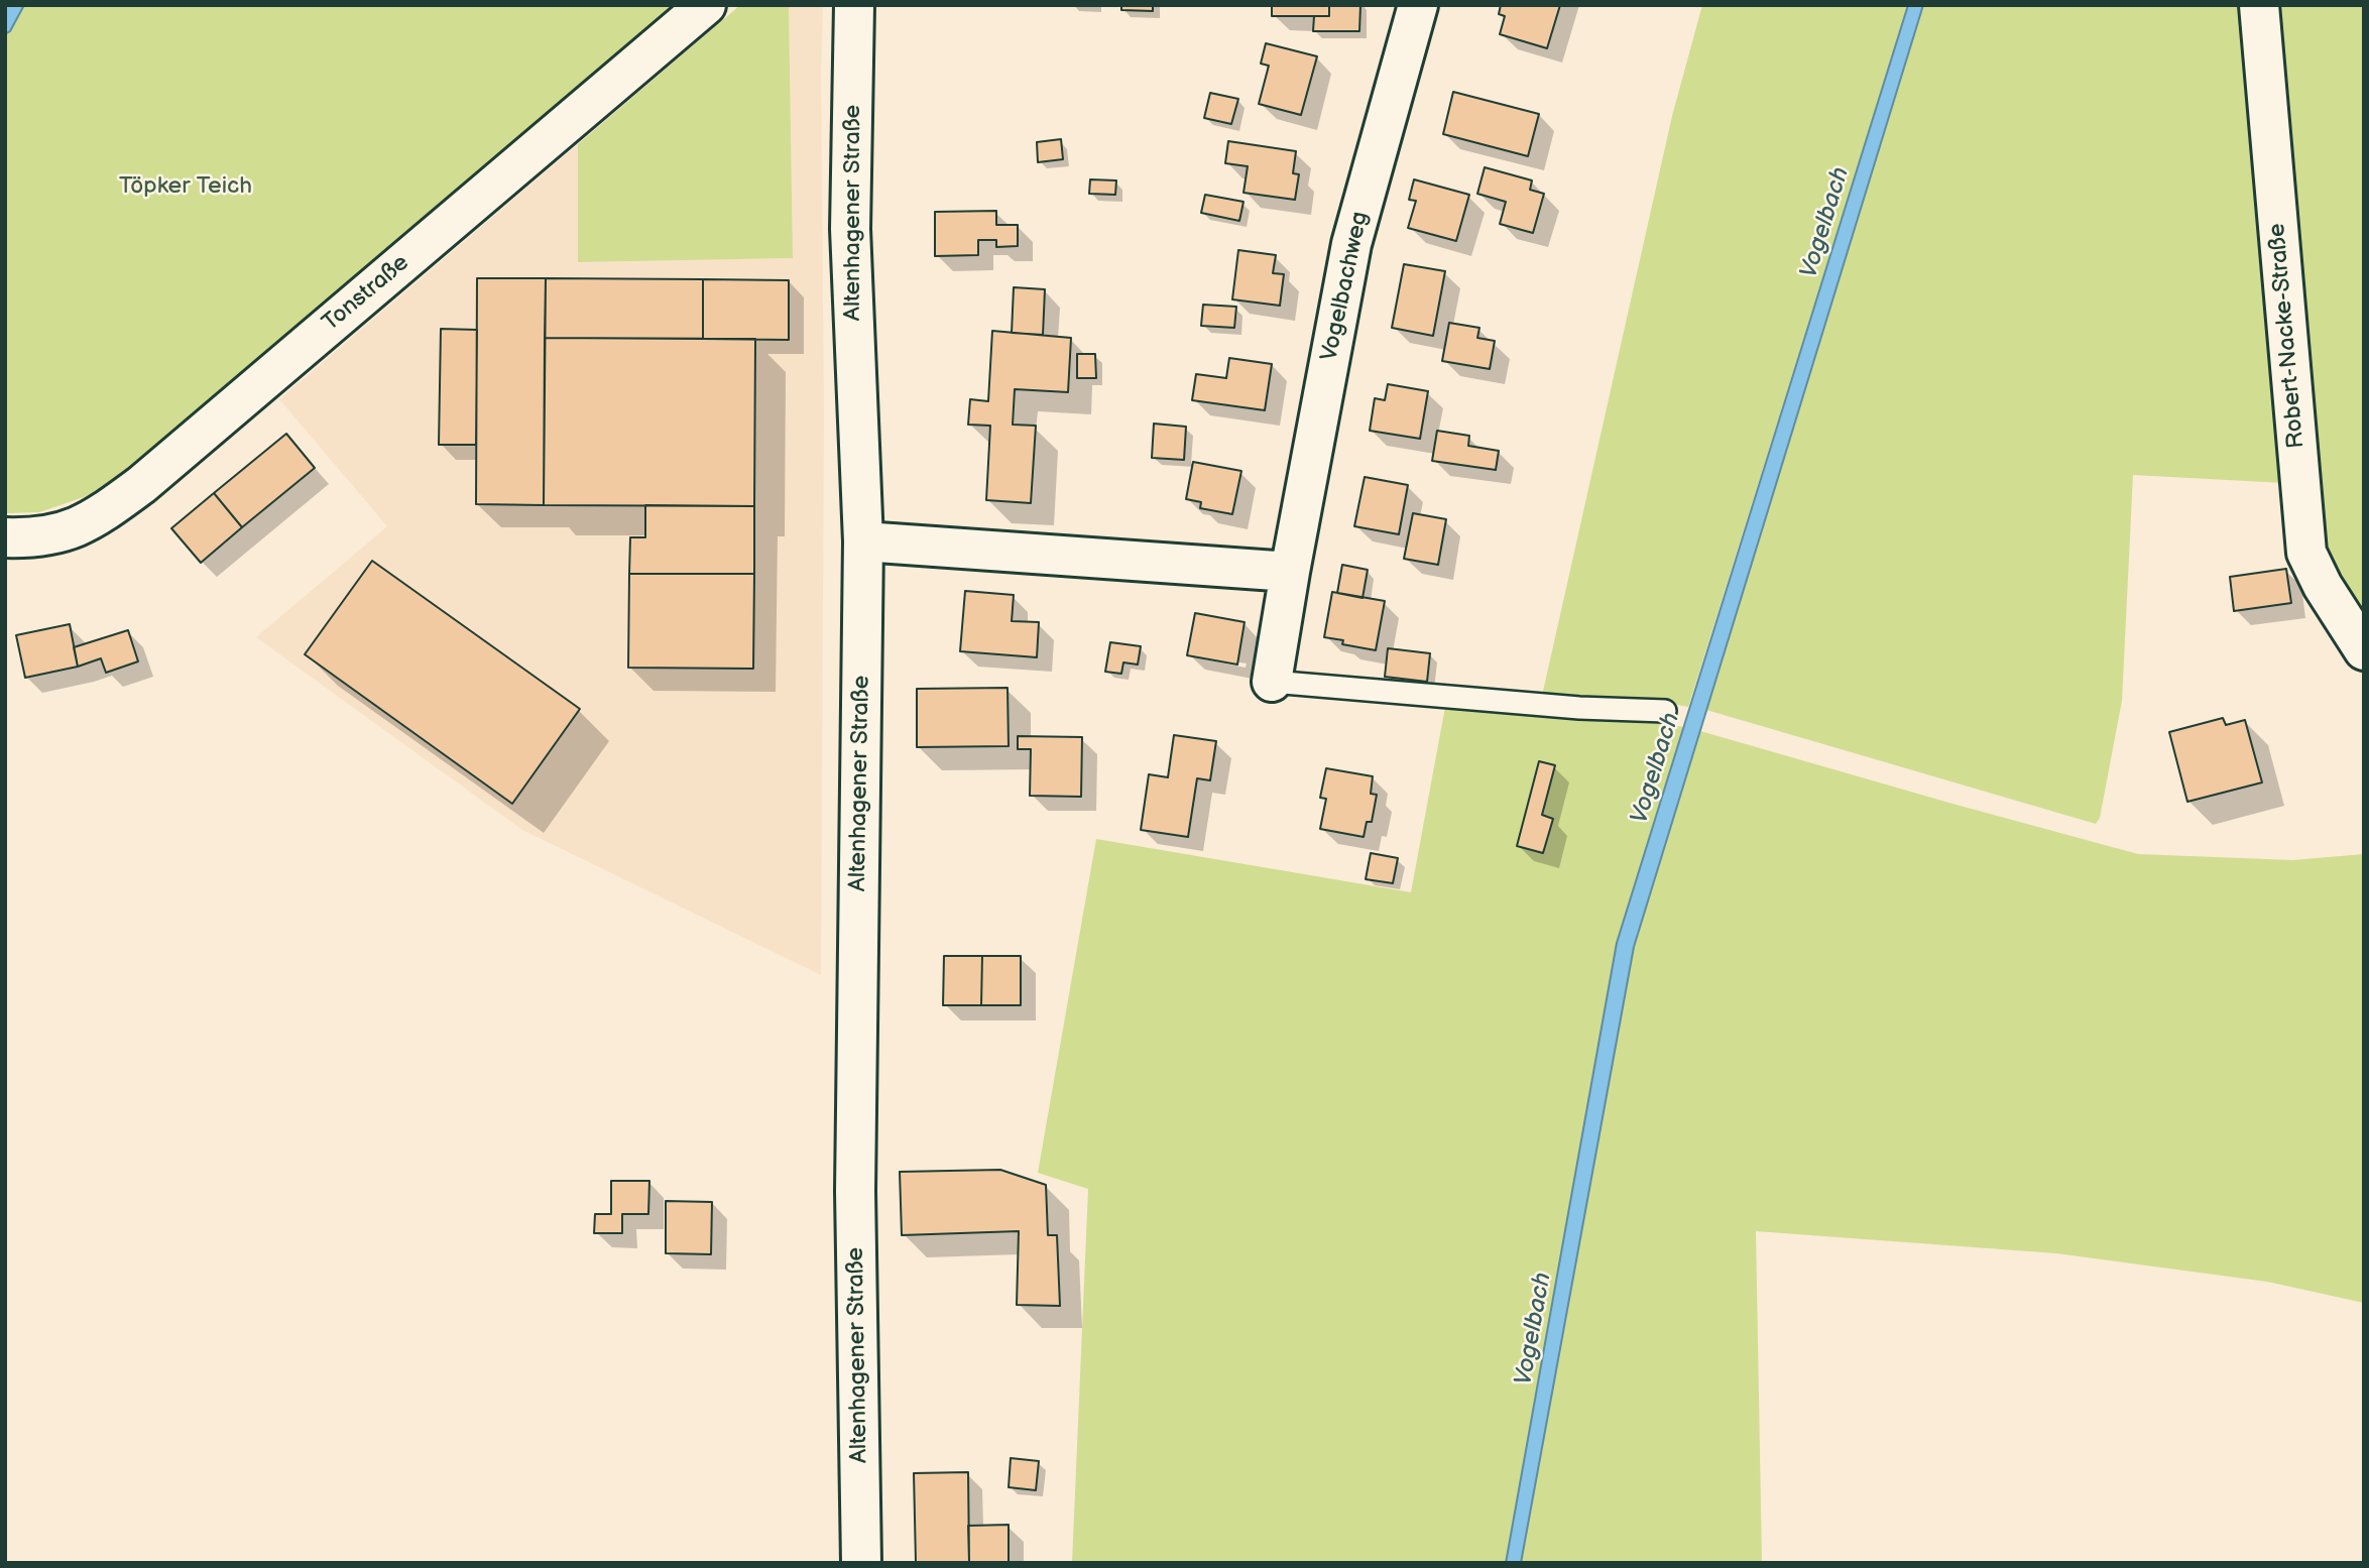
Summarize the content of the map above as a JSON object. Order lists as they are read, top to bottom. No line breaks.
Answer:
{"streets":{"street":["Altenhagener Straße","Vogelbachweg","Tonstraße","Robert-Nacke-Straße"]},"water":["Vogelbach"],"parks":["Töpker Teich"]}
